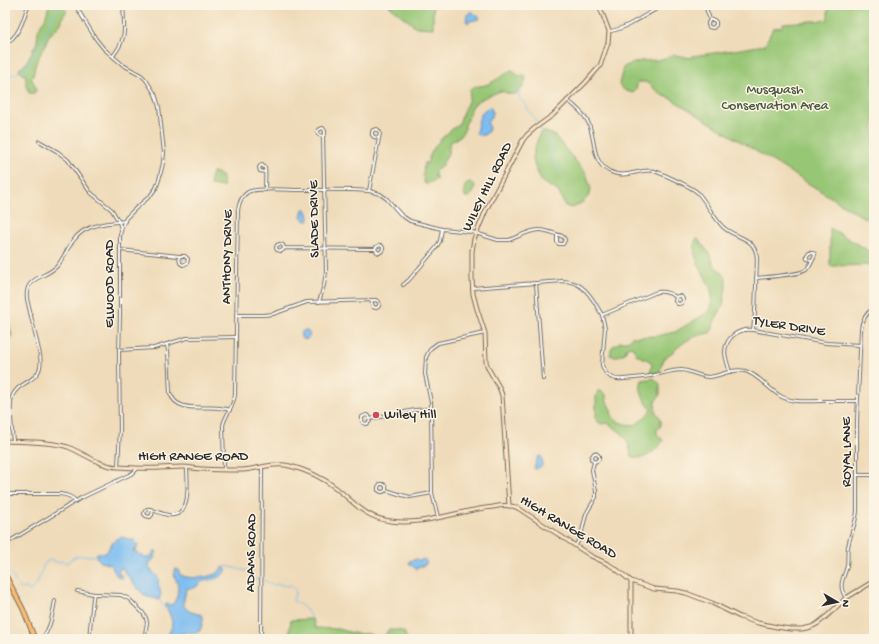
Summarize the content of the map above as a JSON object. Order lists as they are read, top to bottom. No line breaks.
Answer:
{"streets":{"street":["WILEY HILL ROAD","SLADE DRIVE","ANTHONY DRIVE","ELWOOD ROAD","TYLER DRIVE","ROYAL LANE","HIGH RANGE ROAD","ADAMS ROAD"]},"crossings":[["WILEY HILL ROAD","ANTHONY DRIVE"],["WILEY HILL ROAD","HIGH RANGE ROAD"],["SLADE DRIVE","ANTHONY DRIVE"],["ANTHONY DRIVE","HIGH RANGE ROAD"],["ELWOOD ROAD","HIGH RANGE ROAD"],["TYLER DRIVE","ROYAL LANE"],["ROYAL LANE","HIGH RANGE ROAD"],["HIGH RANGE ROAD","ADAMS ROAD"]],"parks":["Musquash Conservation Area"],"places":["Wiley Hill"],"north":"right"}
